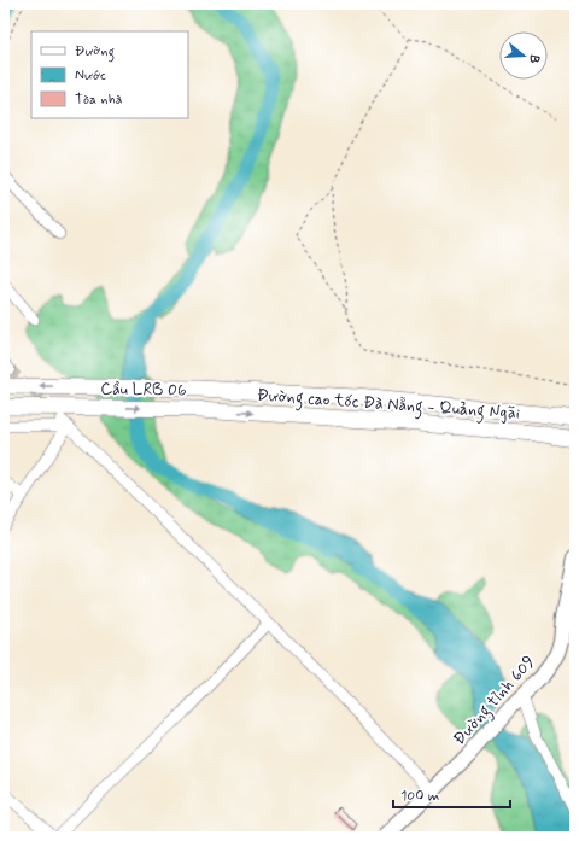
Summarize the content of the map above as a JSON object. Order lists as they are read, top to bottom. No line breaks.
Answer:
{"streets":{"highway":["Cầu LRB 06","Đường cao tốc Đà Nẵng - Quảng Ngãi"],"main road":["Đường tỉnh 609"]},"crossings":[["Cầu LRB 06","Đường cao tốc Đà Nẵng - Quảng Ngãi"]],"legend":["Đường","Nước","Tòa nhà"],"scale_bar":"100 m","north":"right"}
